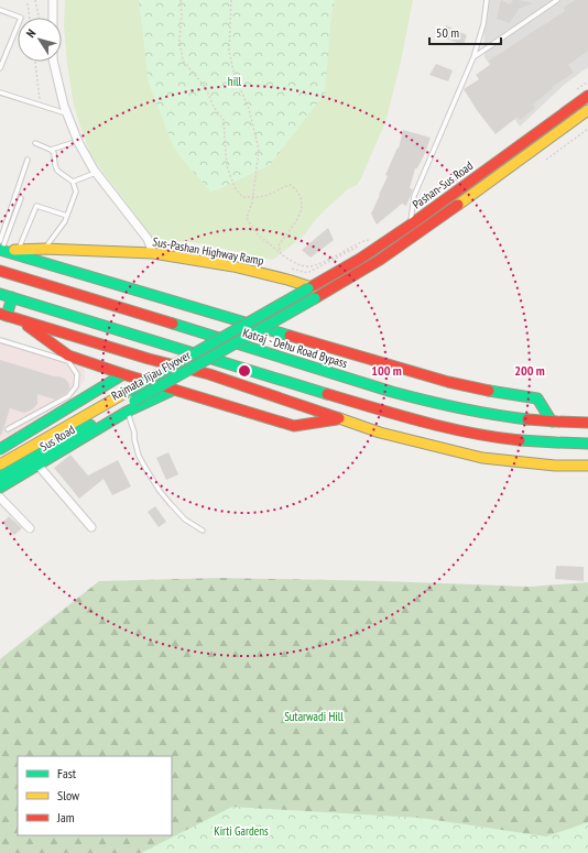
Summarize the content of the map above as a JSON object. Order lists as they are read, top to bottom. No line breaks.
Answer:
{"streets":{"main road":["Pashan-Sus Road","Sus-Pashan Highway Ramp","Katraj - Dehu Road Bypass","Rajmata Jijau Flyover","Sus Road"]},"crossings":[["Pashan-Sus Road","Sus-Pashan Highway Ramp"],["Pashan-Sus Road","Rajmata Jijau Flyover"],["Sus-Pashan Highway Ramp","Rajmata Jijau Flyover"]],"parks":["hill","Sutarwadi Hill","Kirti Gardens"],"legend":["Fast","Slow","Jam"],"scale_bar":"50 m","north":"top left","rings":["100 m","200 m"]}
